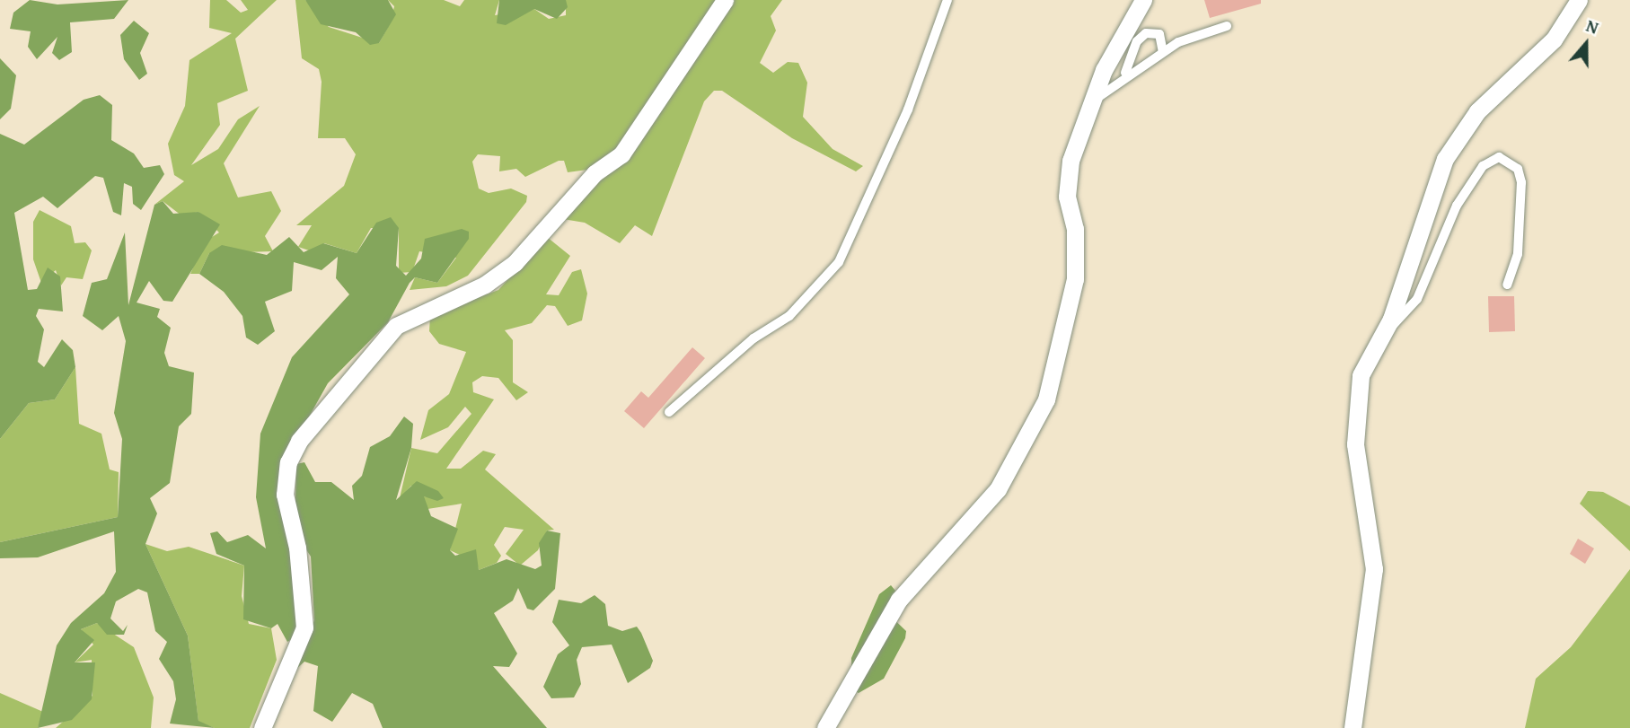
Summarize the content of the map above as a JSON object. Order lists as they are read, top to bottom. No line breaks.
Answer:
{"north":"top"}
